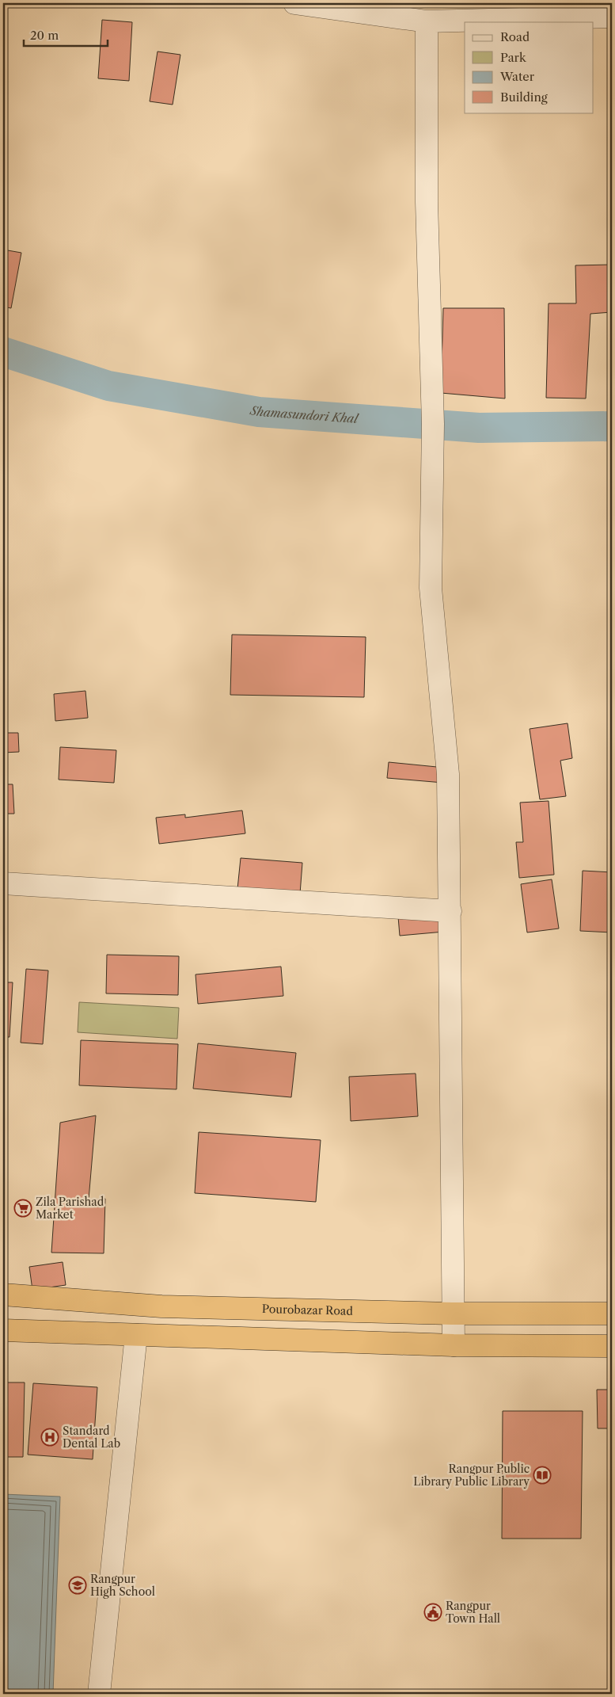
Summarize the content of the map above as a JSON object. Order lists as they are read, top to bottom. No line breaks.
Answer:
{"streets":{"highway":["Pourobazar Road"]},"water":["Shamasundori Khal"],"places":{"supermarket":["Zila Parishad Market"],"hospital":["Standard Dental Lab"],"library":["Rangpur Public Library Public Library"],"school or university":["Rangpur High School"],"public building":["Rangpur Town Hall"]},"legend":["Road","Park","Water","Building"],"scale_bar":"20 m"}
